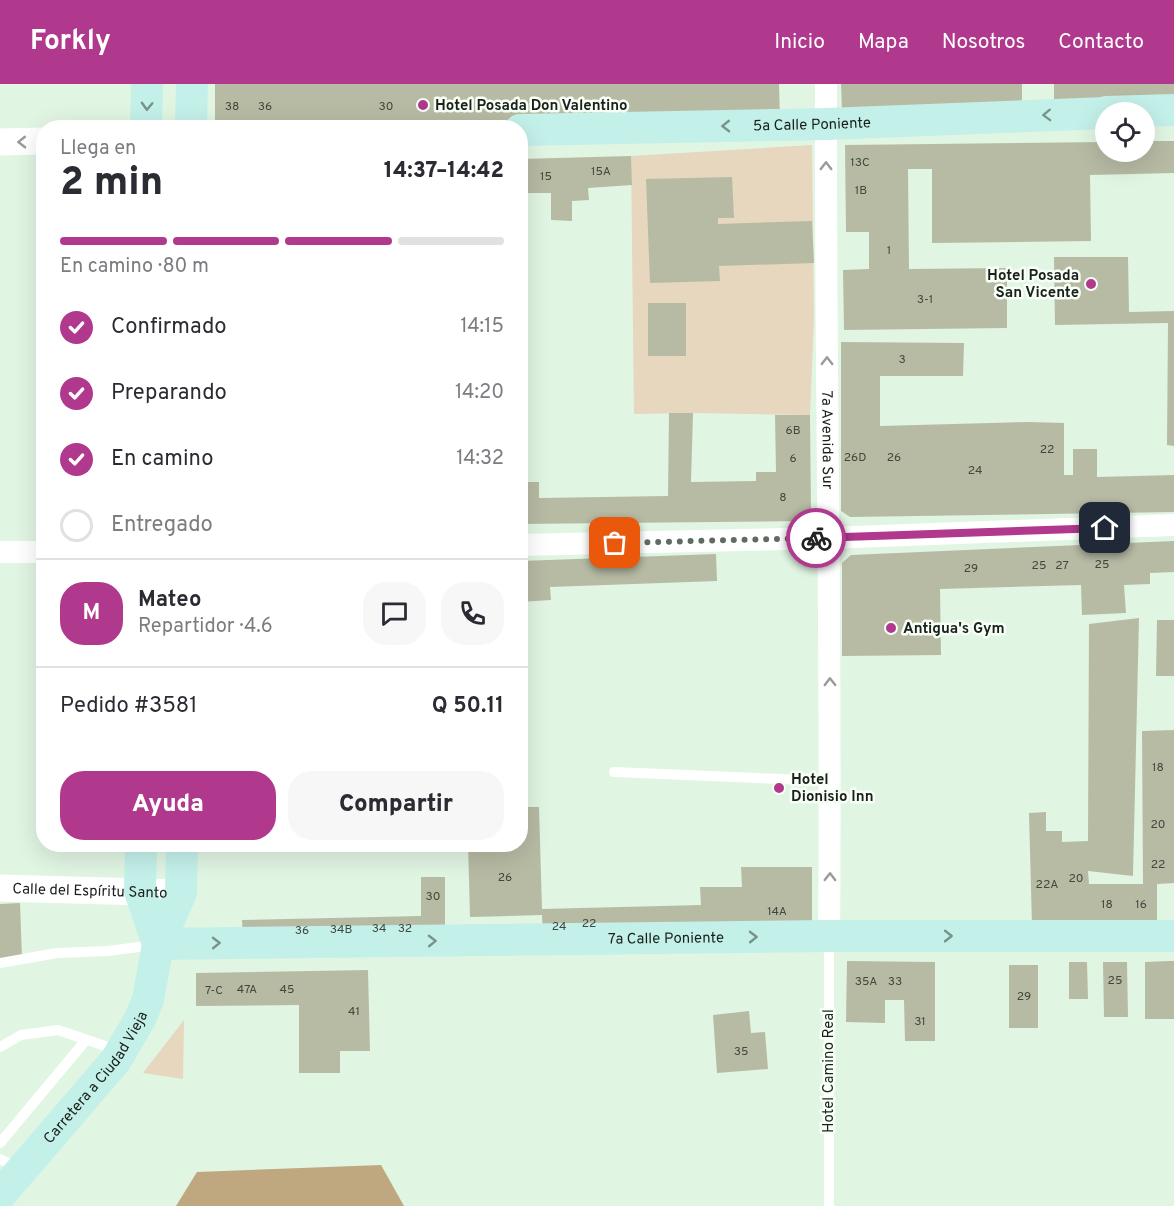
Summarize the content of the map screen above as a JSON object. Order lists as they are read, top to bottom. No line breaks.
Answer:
{"streets":{"main road":["5a Calle Poniente","7a Calle Poniente","Carretera a Ciudad Vieja"],"street":["7a Avenida Sur","Calle del Espíritu Santo"],"lane":["Hotel Camino Real"]},"crossings":[["5a Calle Poniente","7a Avenida Sur"],["7a Avenida Sur","7a Calle Poniente"],["7a Avenida Sur","Hotel Camino Real"],["7a Calle Poniente","Hotel Camino Real"],["7a Calle Poniente","Carretera a Ciudad Vieja"]],"one_way":["5a Calle Poniente","7a Avenida Sur","7a Calle Poniente"],"places":["Hotel Posada Don Valentino","Hotel Posada San Vicente","Antigua's Gym","Hotel Dionisio Inn"],"house_numbers":["38","36","30","13C","15A","15","1B","1","3-1","3","6B","22","26D","26","6","24","8","25","25","27","29","18","20","22","26","20","22A","30","18","16","14A","22","24","34","32","34B","36","25","35A","33","47A","45","7-C","29","41","31","35"],"page":{"header":"Forkly","nav":["Inicio","Mapa","Nosotros","Contacto"],"heading":["2 min","Llega en","14:37–14:42"],"panel":["Mateo","Repartidor · 4.6","Pedido #3581","Q 50.11"],"bar":"En camino · 80 m","list":[["Confirmado","14:15"],["Preparando","14:20"],["En camino","14:32"],"Entregado"],"round":"M","buttons":["Ayuda","Compartir"]}}
